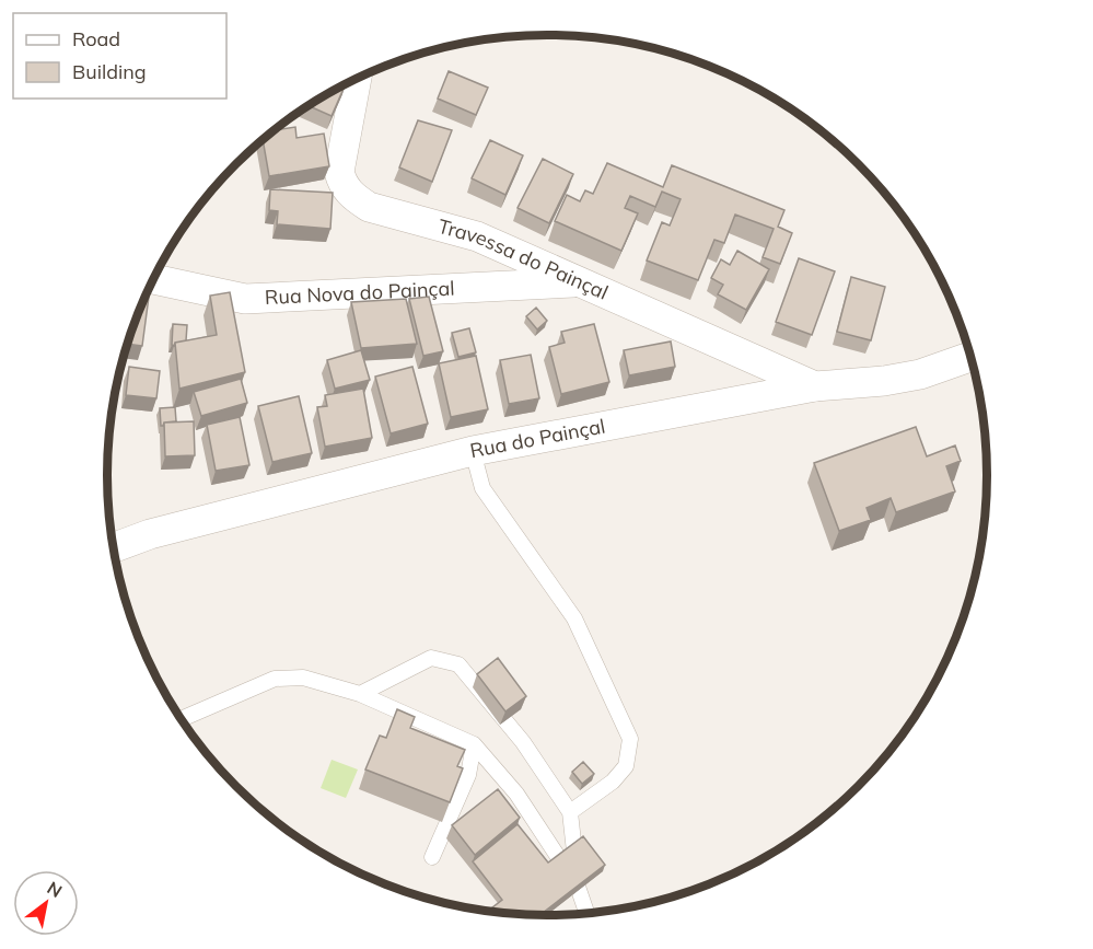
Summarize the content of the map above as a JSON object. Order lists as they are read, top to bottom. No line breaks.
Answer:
{"streets":{"street":["Travessa do Painçal","Rua Nova do Painçal","Rua do Painçal"]},"crossings":[["Travessa do Painçal","Rua Nova do Painçal"],["Travessa do Painçal","Rua do Painçal"]],"legend":["Road","Building"],"north":"top right"}
